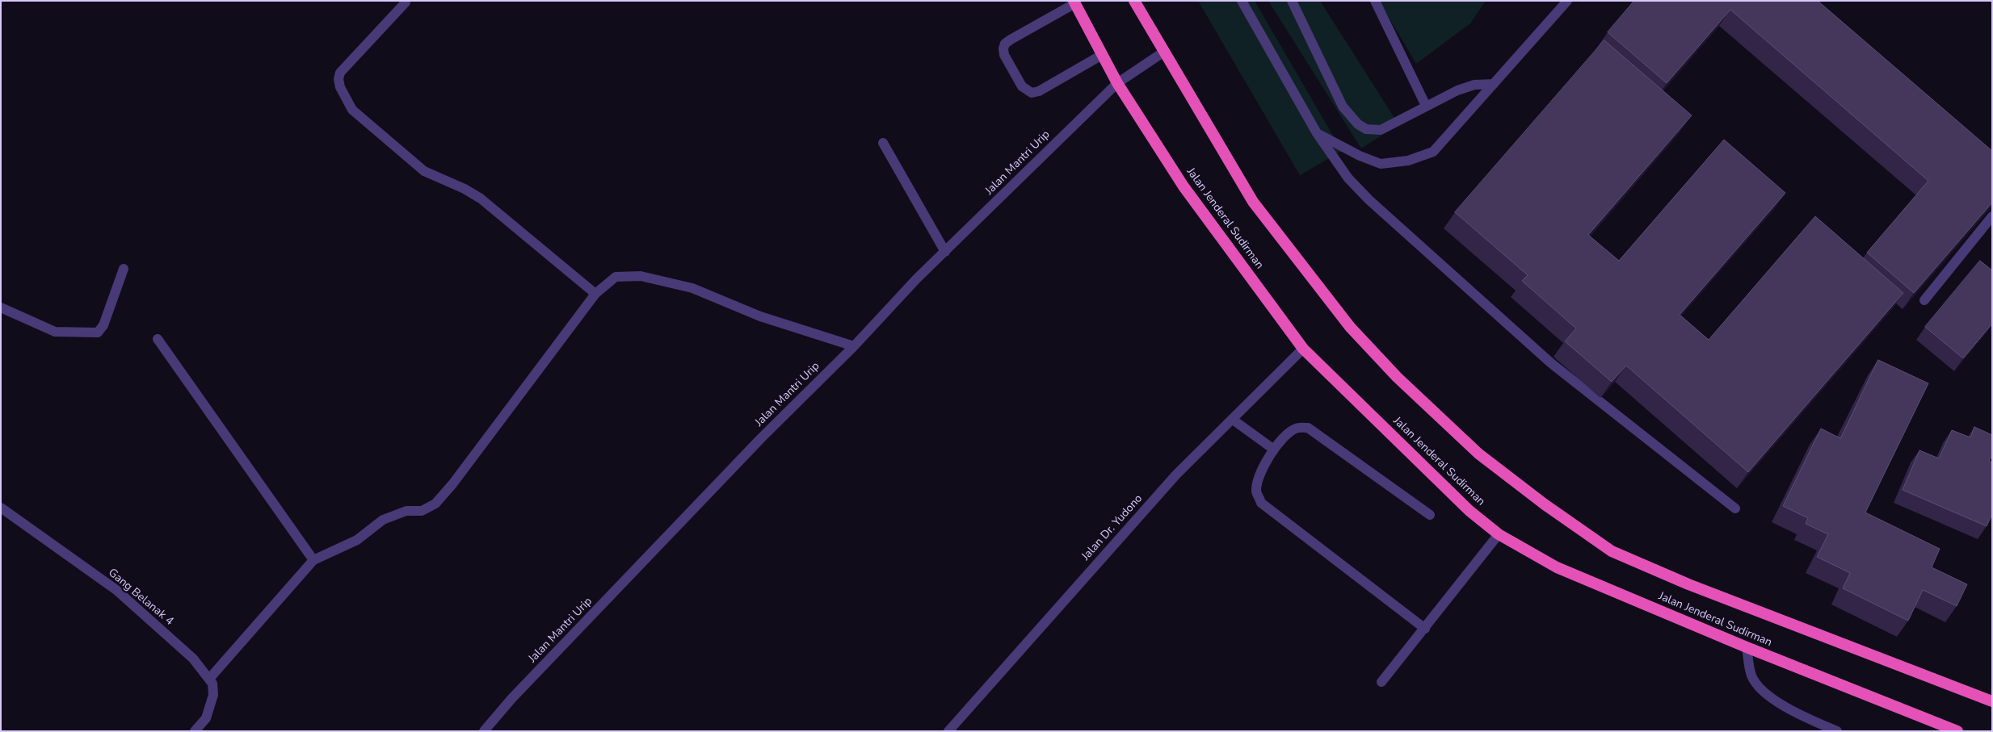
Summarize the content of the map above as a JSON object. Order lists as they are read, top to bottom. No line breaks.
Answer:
{"streets":{"highway":["Jalan Jenderal Sudirman"],"street":["Jalan Mantri Urip","Jalan Dr. Yudono","Gang Belanak 4"]},"crossings":[["Jalan Mantri Urip","Jalan Jenderal Sudirman"],["Jalan Jenderal Sudirman","Jalan Dr. Yudono"]]}
